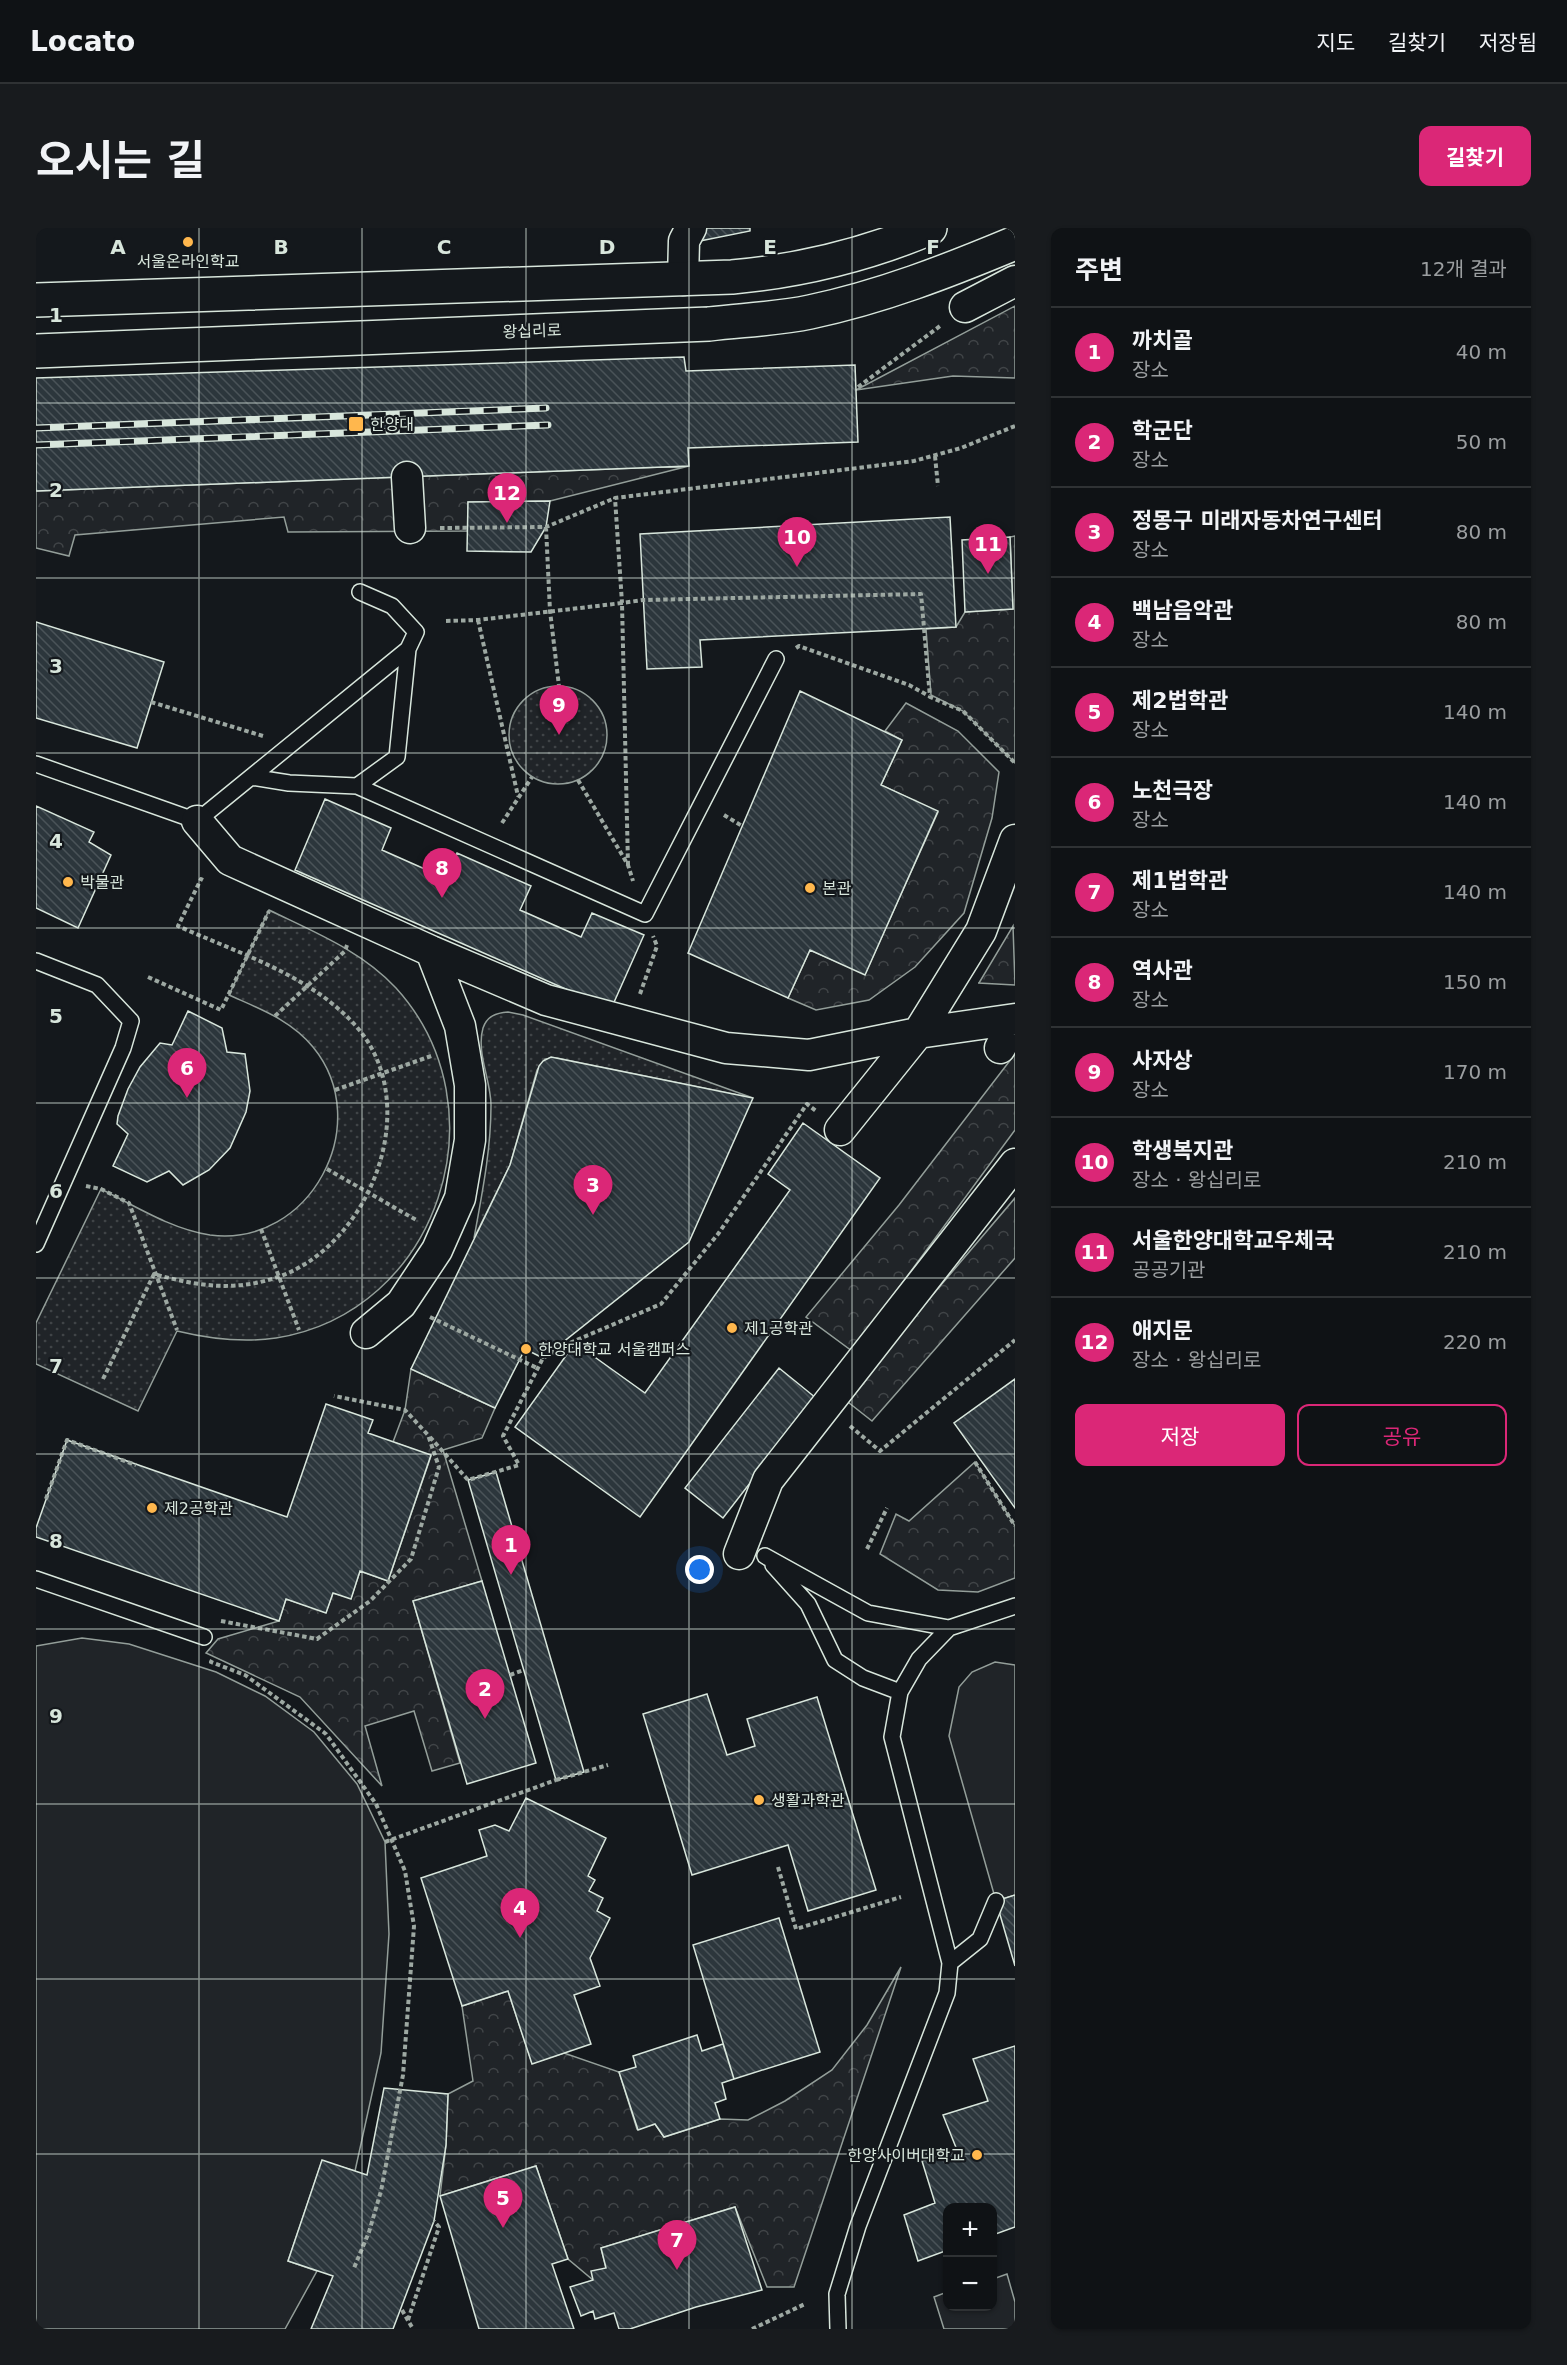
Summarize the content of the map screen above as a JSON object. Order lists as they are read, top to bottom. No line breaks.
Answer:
{"streets":{"main road":["왕십리로"]},"places":{"other":["서울온라인학교","박물관","본관","제1공학관","한양대학교 서울캠퍼스","제2공학관","생활과학관","한양사이버대학교"],"transit":["한양대"]},"page":{"header":"Locato","nav":["지도","길찾기","저장됨"],"title":"오시는 길","buttons":["길찾기",["저장","공유"]],"heading":["주변","12개 결과"],"list":[{"mark":"1","name":"까치골","note":"장소","value":"40 m"},{"mark":"2","name":"학군단","note":"장소","value":"50 m"},{"mark":"3","name":"정몽구 미래자동차연구센터","note":"장소","value":"80 m"},{"mark":"4","name":"백남음악관","note":"장소","value":"80 m"},{"mark":"5","name":"제2법학관","note":"장소","value":"140 m"},{"mark":"6","name":"노천극장","note":"장소","value":"140 m"},{"mark":"7","name":"제1법학관","note":"장소","value":"140 m"},{"mark":"8","name":"역사관","note":"장소","value":"150 m"},{"mark":"9","name":"사자상","note":"장소","value":"170 m"},{"mark":"10","name":"학생복지관","note":"장소 · 왕십리로","value":"210 m"},{"mark":"11","name":"서울한양대학교우체국","note":"공공기관","value":"210 m"},{"mark":"12","name":"애지문","note":"장소 · 왕십리로","value":"220 m"}],"pins":["12","10","11","9","8","6","3","1","2","4","5","7"],"map_buttons":["+","−"]},"grid":{"columns":["A","B","C","D","E","F"],"rows":["1","2","3","4","5","6","7","8","9"]}}
